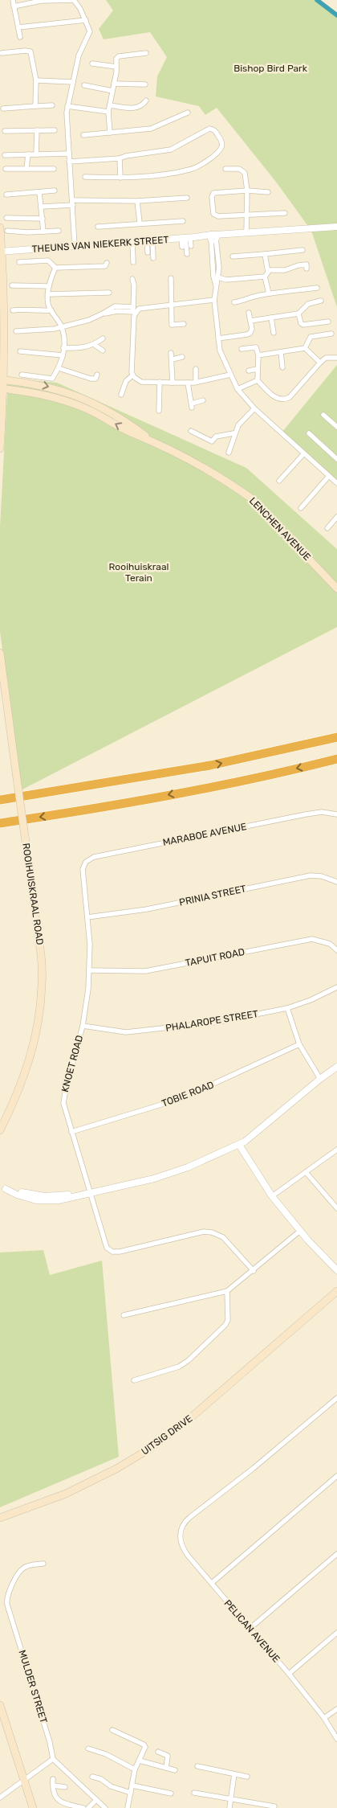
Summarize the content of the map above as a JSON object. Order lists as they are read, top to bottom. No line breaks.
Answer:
{"streets":{"main road":["LENCHEN AVENUE","ROOIHUISKRAAL ROAD","UITSIG DRIVE"],"street":["THEUNS VAN NIEKERK STREET","MARABOE AVENUE","PRINIA STREET","TAPUIT ROAD","PHALAROPE STREET","KNOET ROAD","TOBIE ROAD","PELICAN AVENUE","MULDER STREET"]},"crossings":[["MARABOE AVENUE","KNOET ROAD"],["PRINIA STREET","KNOET ROAD"],["TAPUIT ROAD","KNOET ROAD"],["PHALAROPE STREET","KNOET ROAD"],["KNOET ROAD","TOBIE ROAD"]],"parks":["Bishop Bird Park","Rooihuiskraal Terain"]}
